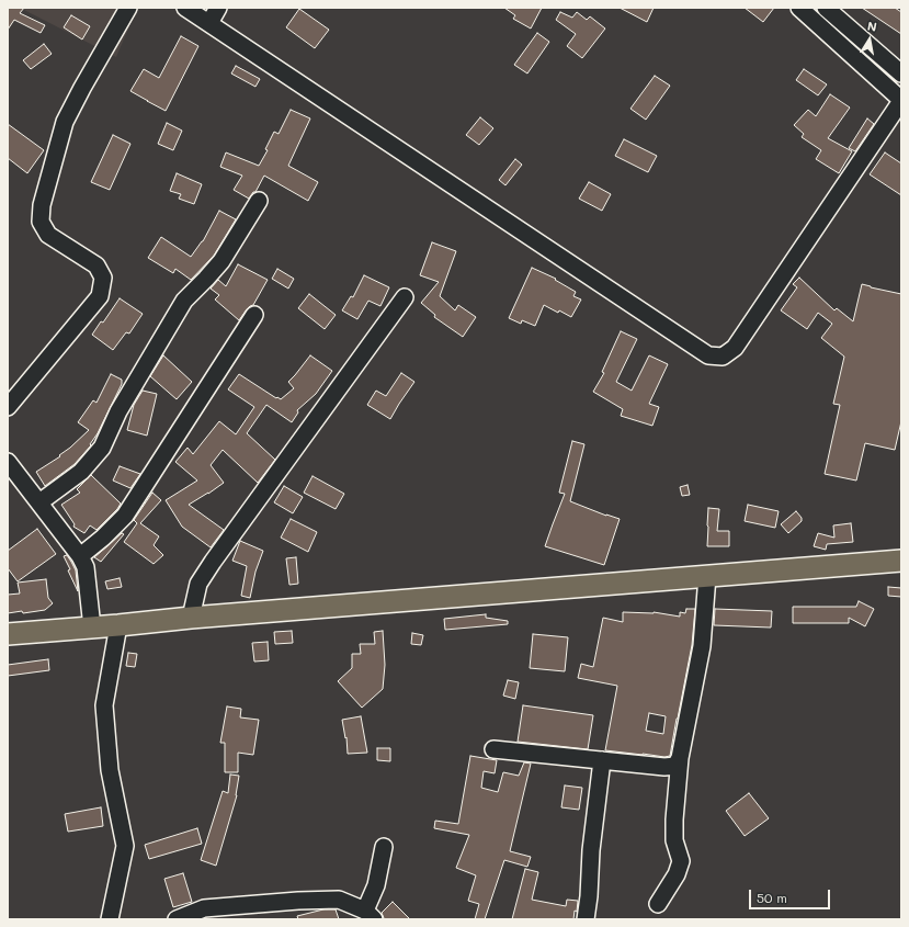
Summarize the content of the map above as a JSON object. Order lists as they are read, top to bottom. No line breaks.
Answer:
{"scale_bar":"50 m","north":"top"}
